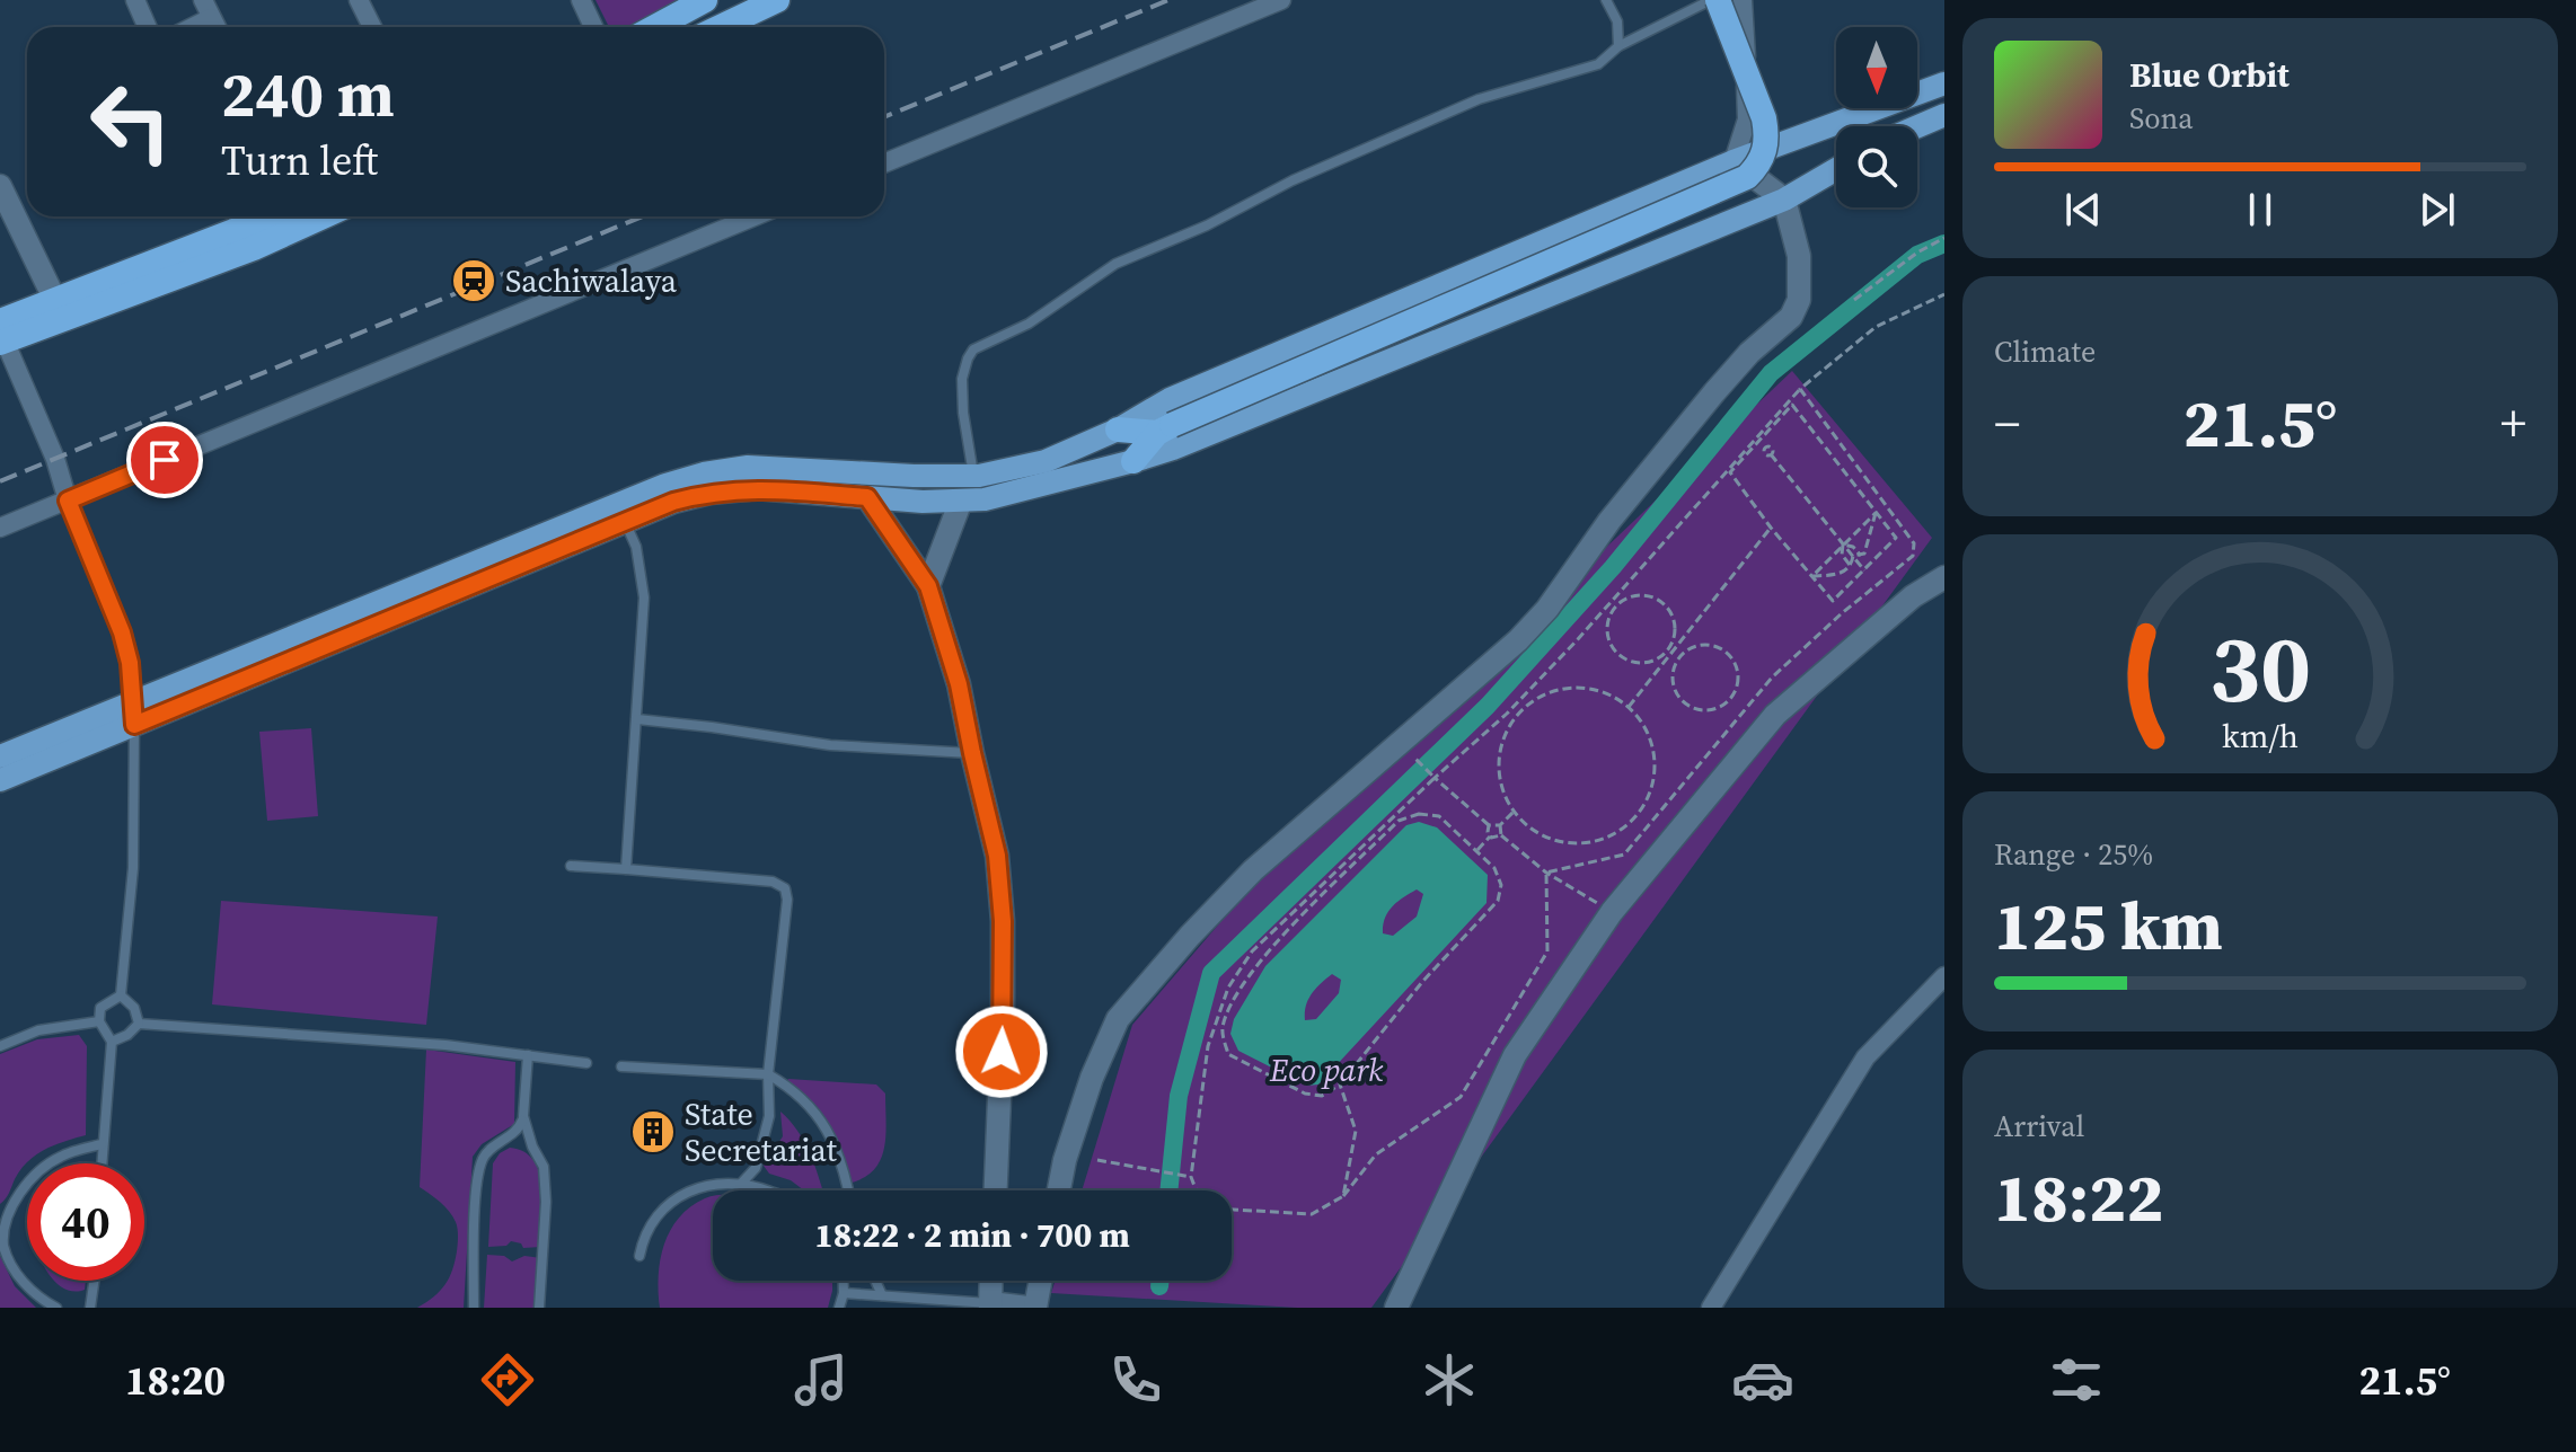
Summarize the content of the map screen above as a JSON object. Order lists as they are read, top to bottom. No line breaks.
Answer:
{"parks":["Eco park"],"places":{"station":["Sachiwalaya"],"building":["State Secretariat"]},"north":"bottom","page":{"turn":["240 m","Turn left"],"song":["Blue Orbit","Sona"],"tile":["Climate",["Range · 25%","125 km"],["Arrival","18:22"]],"heat":["−","21.5°","+"],"limit":"40","trip":"18:22 · 2 min · 700 m","tabs":["18:20","21.5°"],"gauge":["30","km/h"]}}
